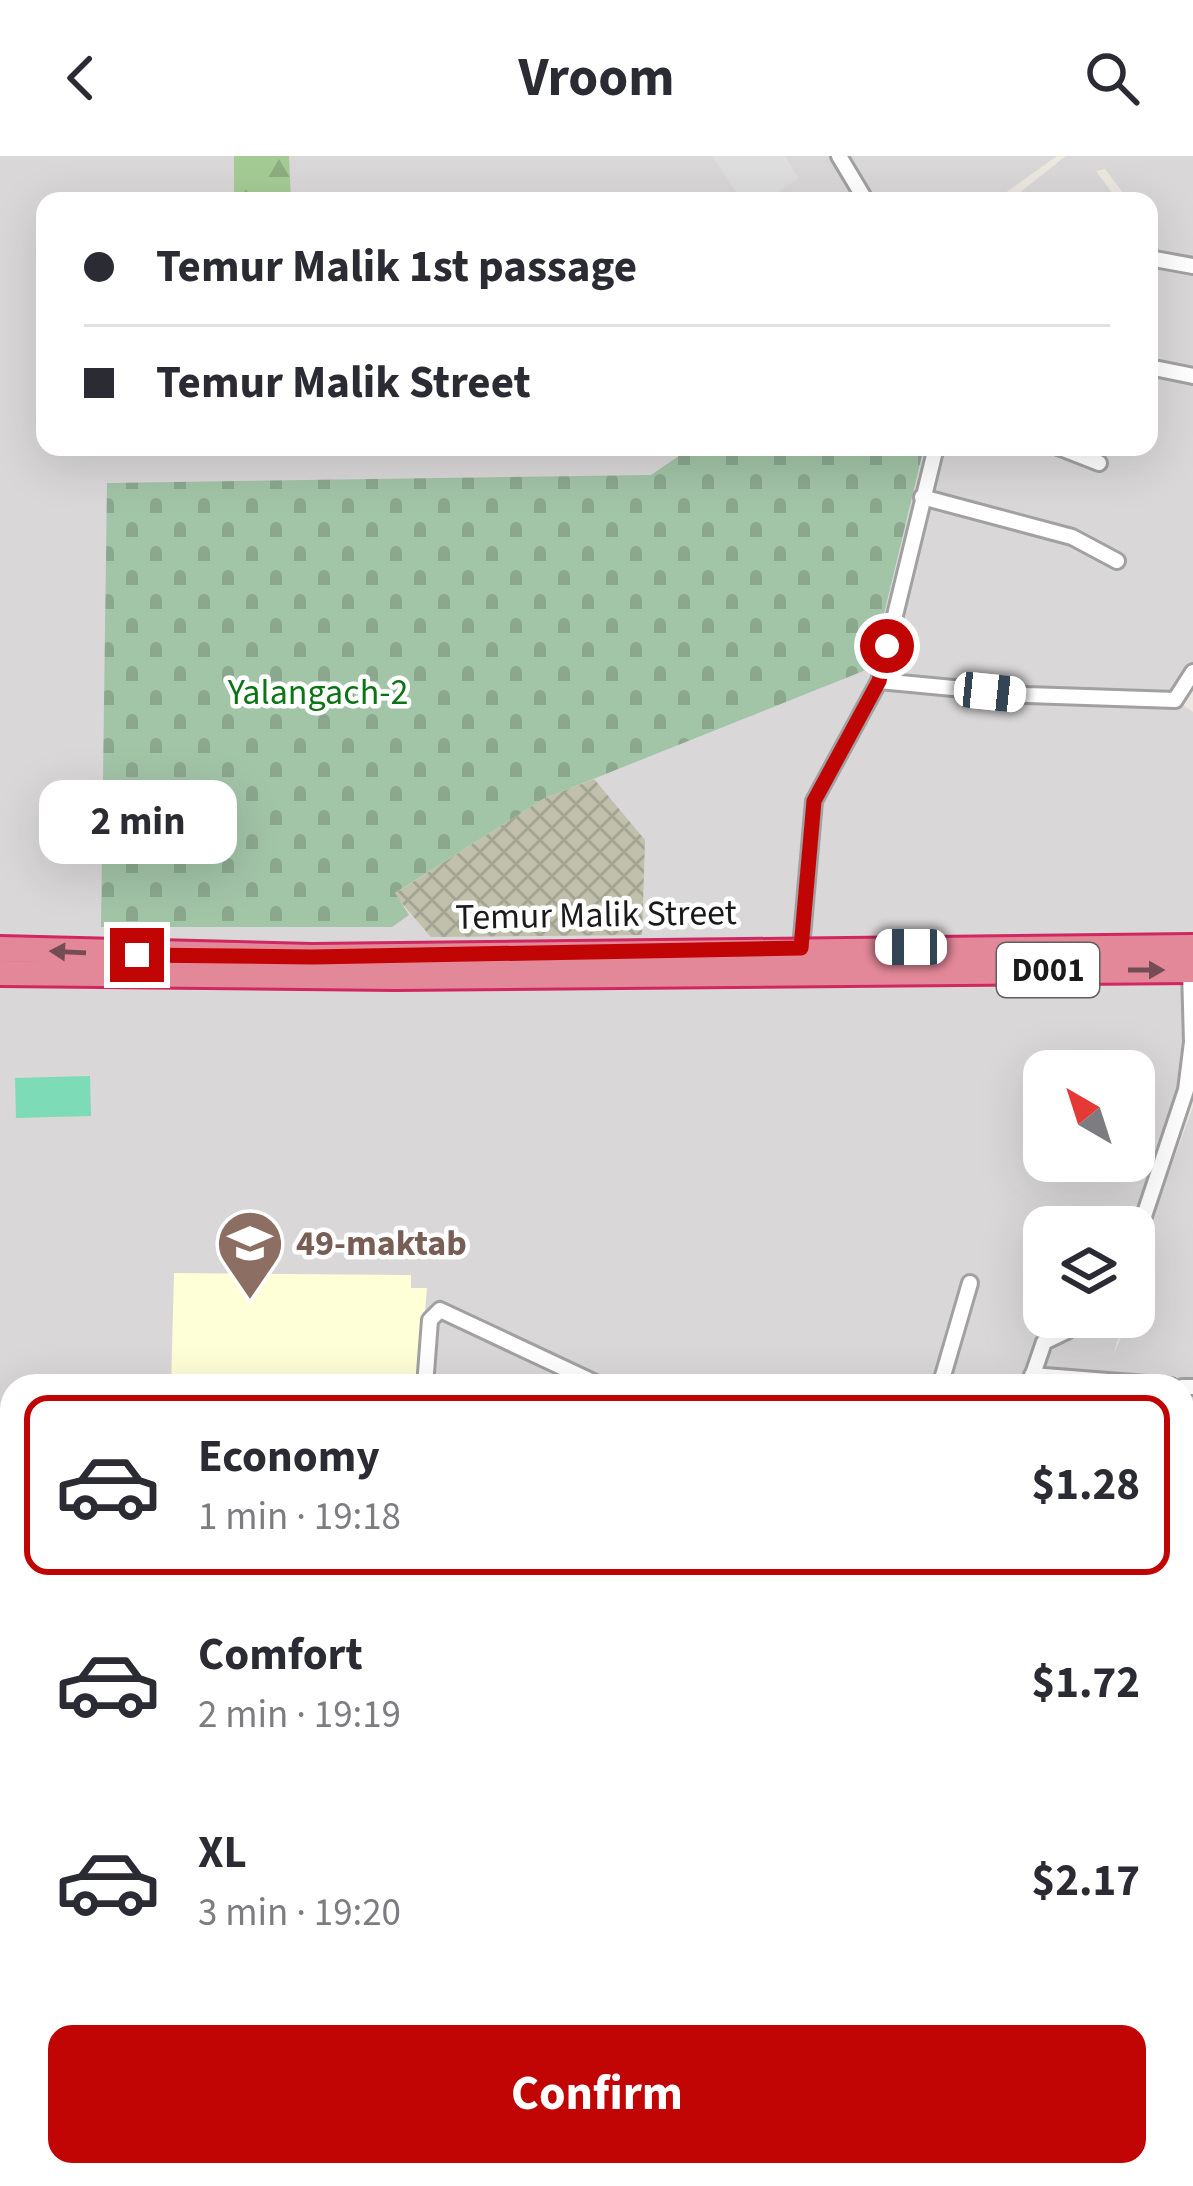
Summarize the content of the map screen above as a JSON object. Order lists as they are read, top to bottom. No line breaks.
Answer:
{"streets":{"highway":["Temur Malik Street","D001"]},"parks":["Yalangach-2"],"places":{"school or university":["49-maktab"]},"north":"top left","page":{"header":"Vroom","banner":["Temur Malik 1st passage","Temur Malik Street"],"bubble":"2 min","list":[{"name":"Economy","note":"1 min · 19:18","value":"$1.28"},{"name":"Comfort","note":"2 min · 19:19","value":"$1.72"},{"name":"XL","note":"3 min · 19:20","value":"$2.17"}],"buttons":"Confirm"}}
